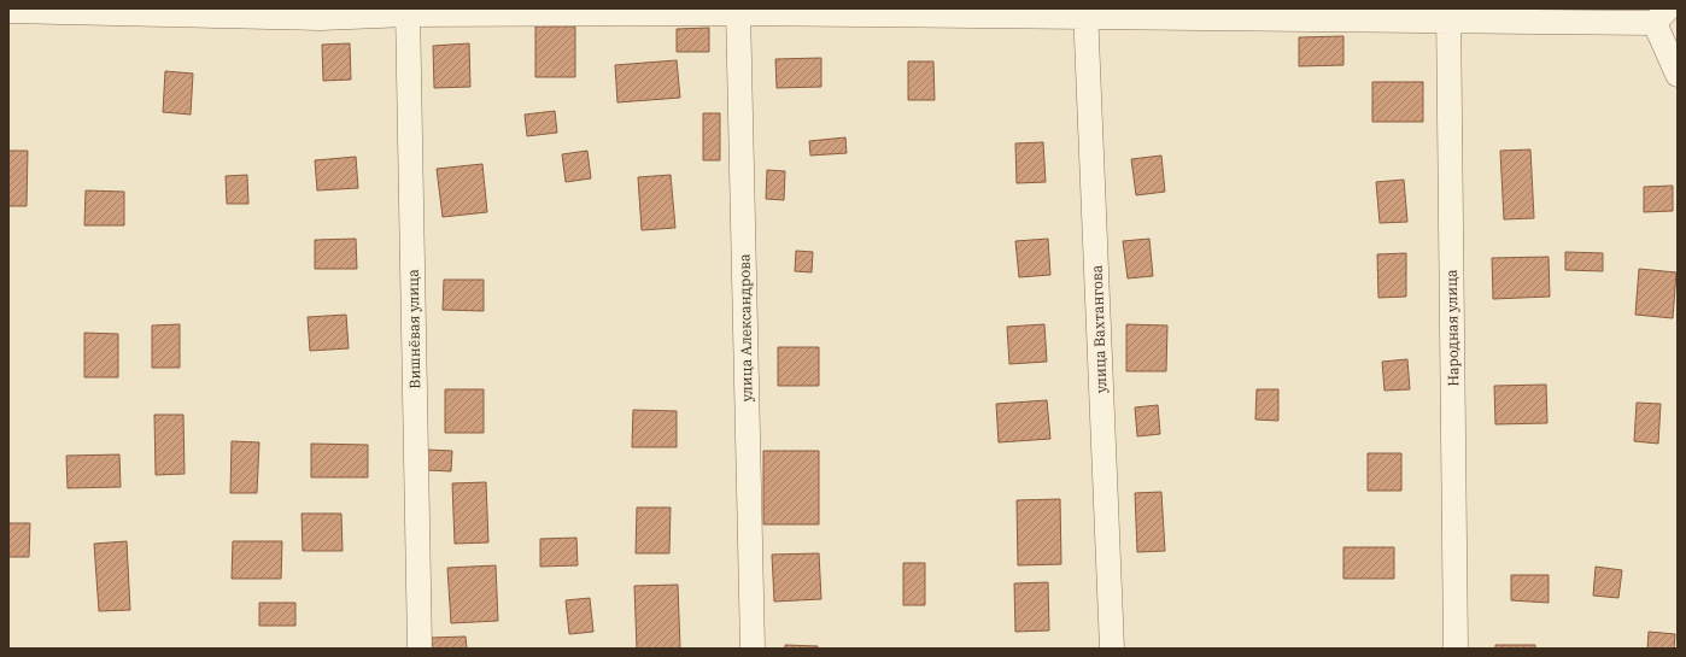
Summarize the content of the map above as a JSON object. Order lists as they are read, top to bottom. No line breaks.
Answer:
{"streets":{"street":["улица Александрова","Народная улица","Вишнёвая улица","улица Вахтангова"]}}
